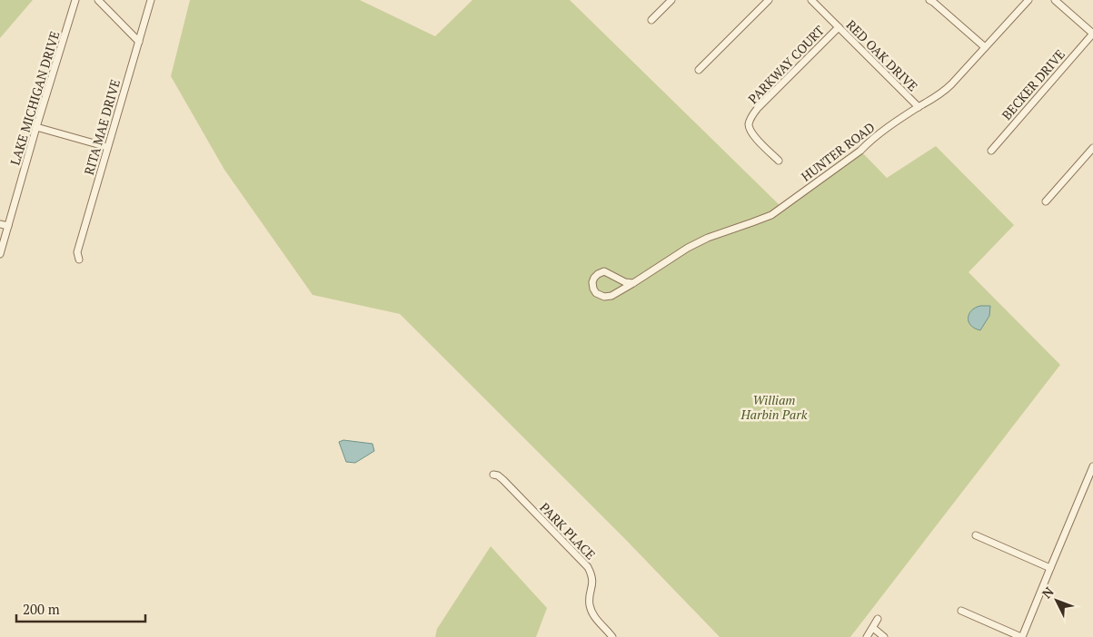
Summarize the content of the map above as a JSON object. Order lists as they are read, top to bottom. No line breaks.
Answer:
{"streets":{"street":["RED OAK DRIVE","PARKWAY COURT","BECKER DRIVE","LAKE MICHIGAN DRIVE","RITA MAE DRIVE","HUNTER ROAD","PARK PLACE"]},"crossings":[["RED OAK DRIVE","PARKWAY COURT"],["RED OAK DRIVE","HUNTER ROAD"]],"parks":["William Harbin Park"],"scale_bar":"200 m","north":"top left"}
